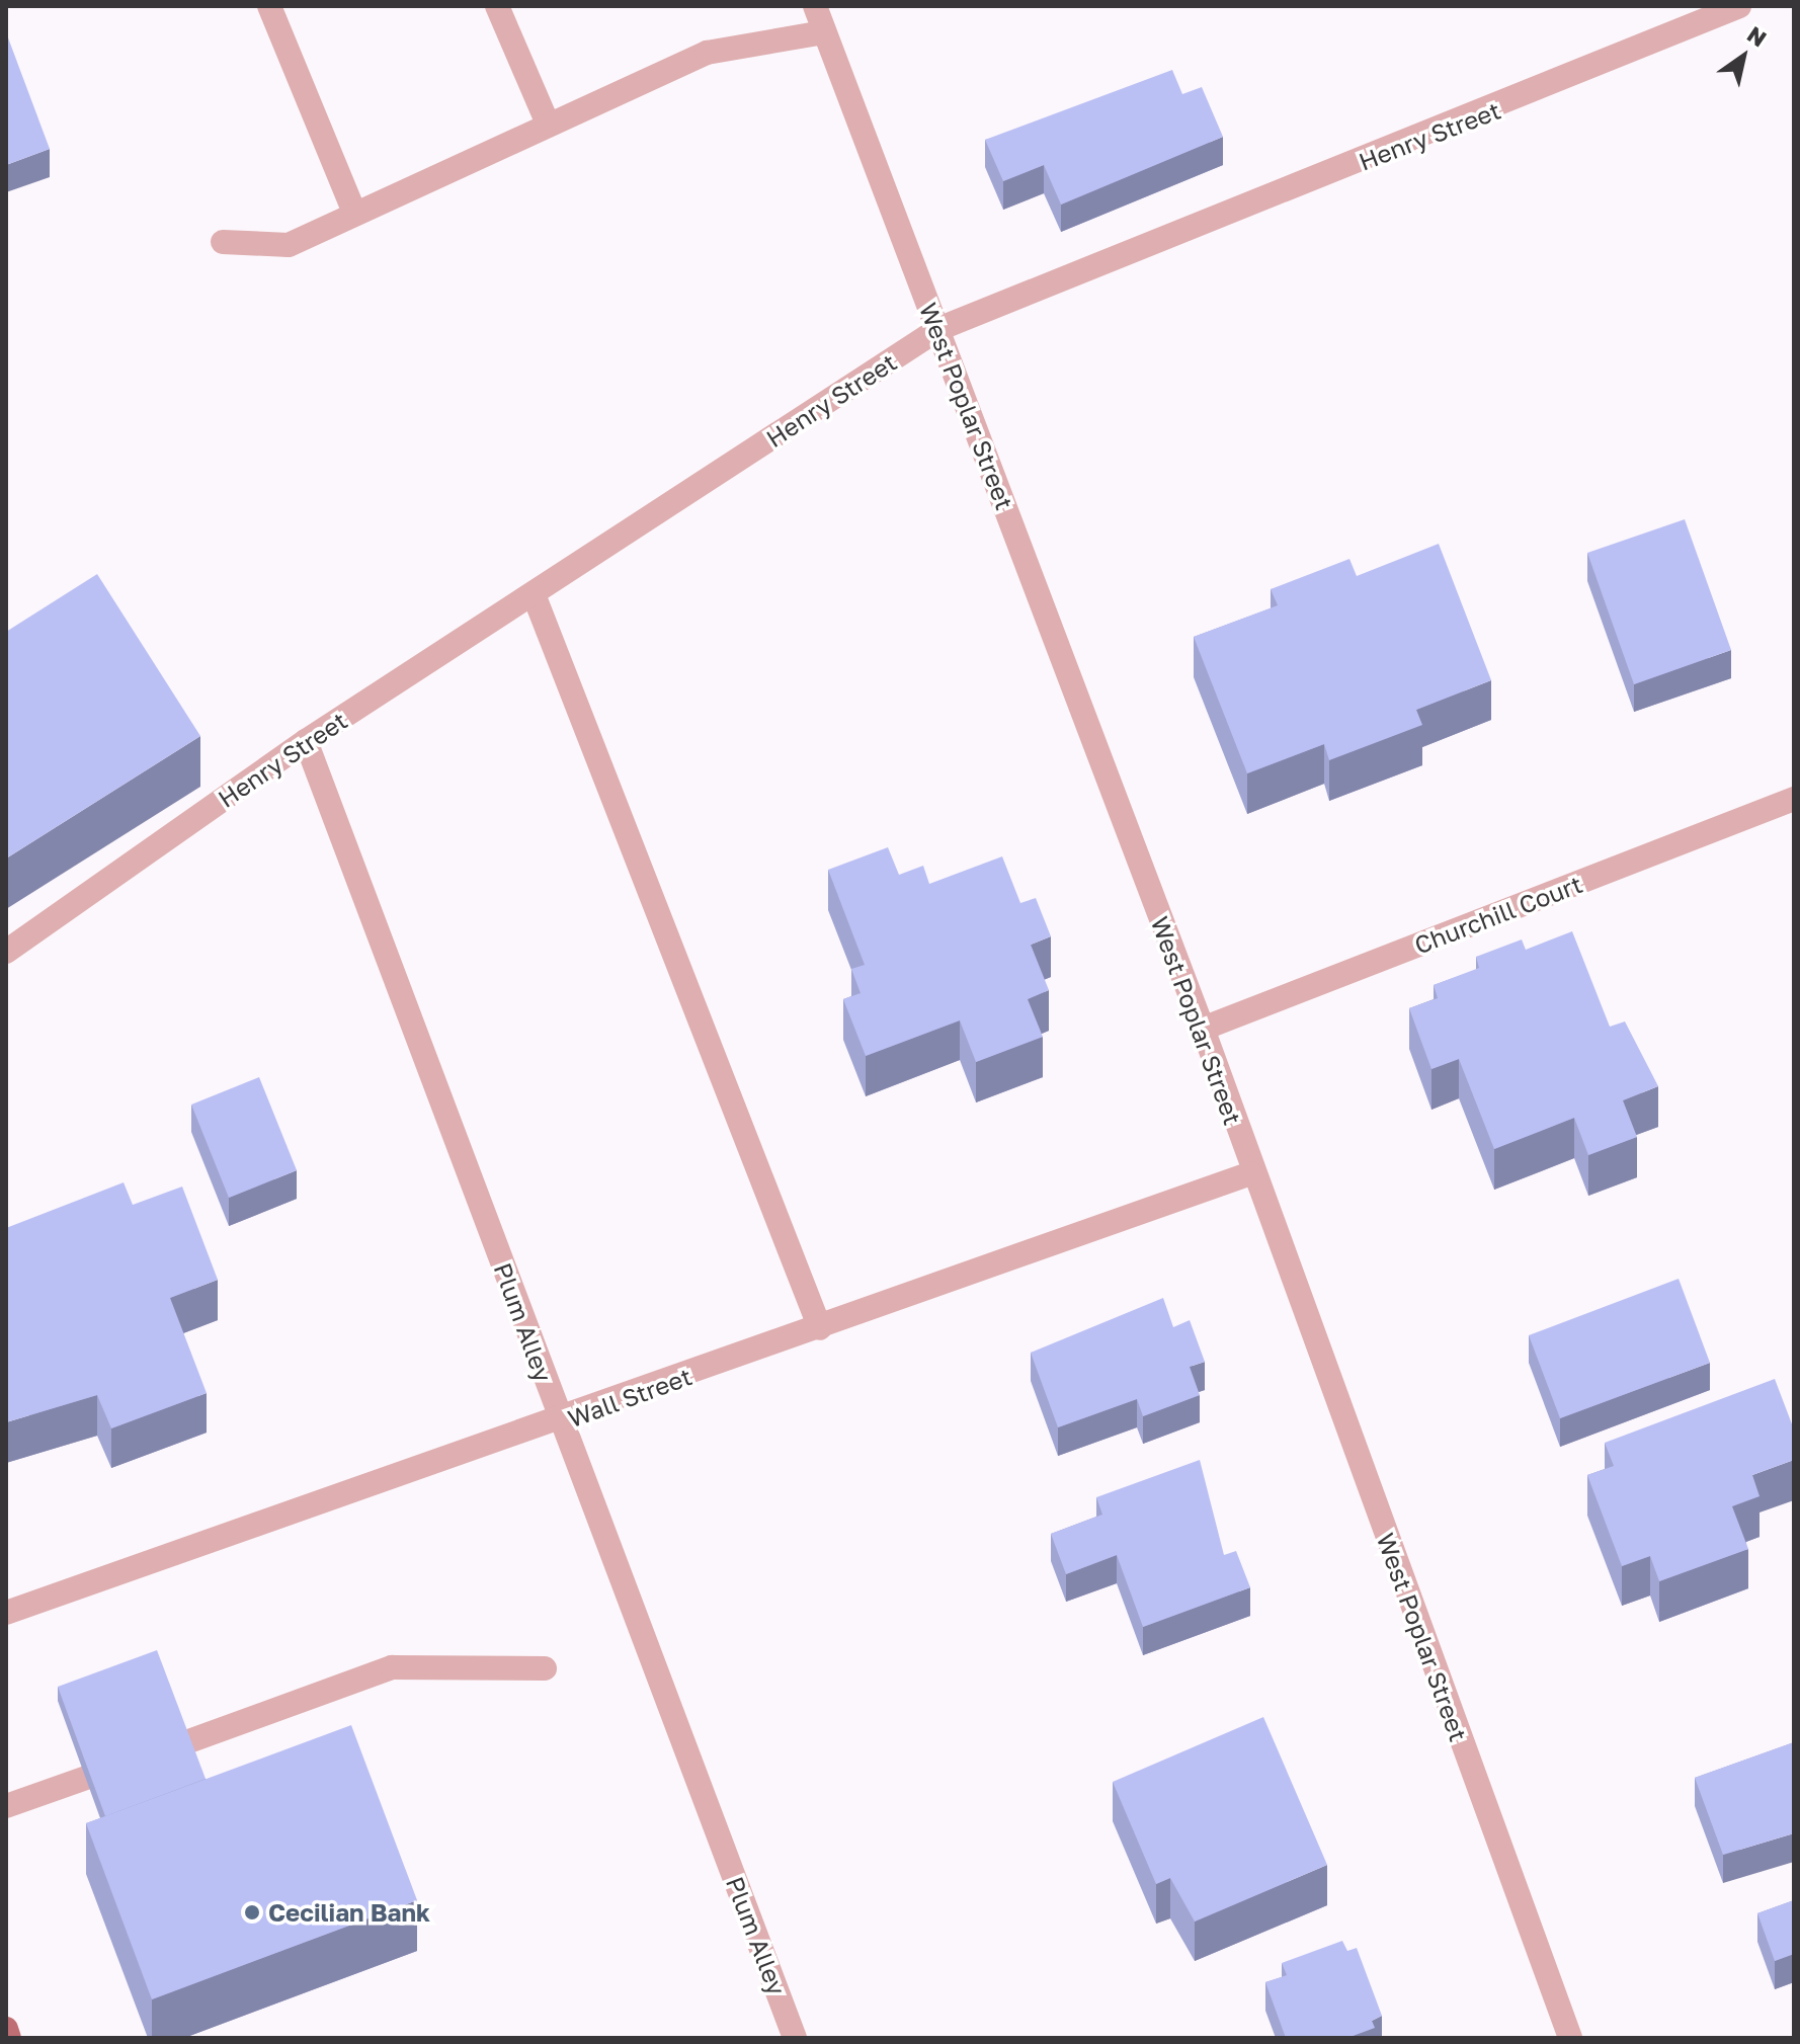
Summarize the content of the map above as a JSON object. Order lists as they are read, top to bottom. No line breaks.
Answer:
{"streets":{"street":["Henry Street","West Poplar Street","Churchill Court","Plum Alley","Wall Street"]},"crossings":[["Henry Street","West Poplar Street"],["Henry Street","Plum Alley"],["West Poplar Street","Churchill Court"],["West Poplar Street","Wall Street"],["Plum Alley","Wall Street"]],"places":["Cecilian Bank"],"north":"top right"}
